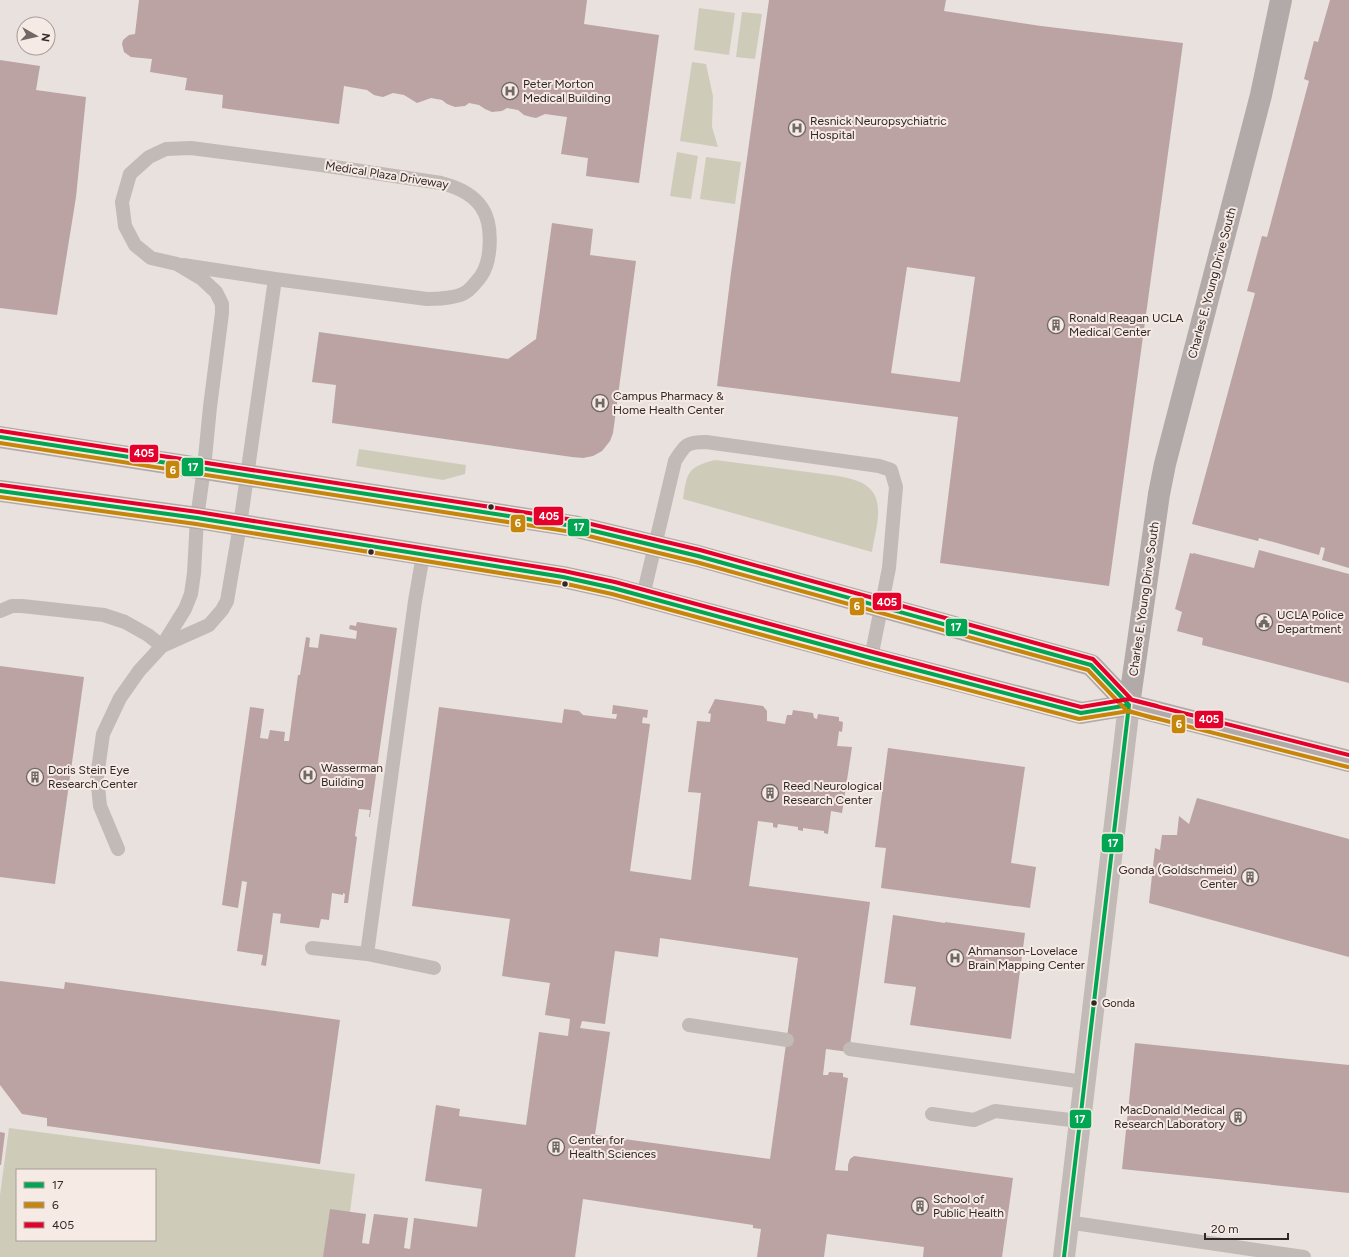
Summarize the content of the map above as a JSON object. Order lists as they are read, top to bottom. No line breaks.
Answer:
{"streets":{"main road":["Charles E. Young Drive South"],"lane":["Medical Plaza Driveway"]},"places":{"hospital":["Peter Morton Medical Building","Resnick Neuropsychiatric Hospital","Campus Pharmacy & Home Health Center","Wasserman Building","Ahmanson-Lovelace Brain Mapping Center"],"building":["Ronald Reagan UCLA Medical Center","Doris Stein Eye Research Center","Reed Neurological Research Center","Gonda (Goldschmeid) Center","MacDonald Medical Research Laboratory","Center for Health Sciences","School of Public Health"],"public building":["UCLA Police Department"],"other":["Gonda"]},"lines":["transit line 405","transit line 17","transit line 6"],"legend":["17","6","405"],"scale_bar":"20 m","north":"right"}
